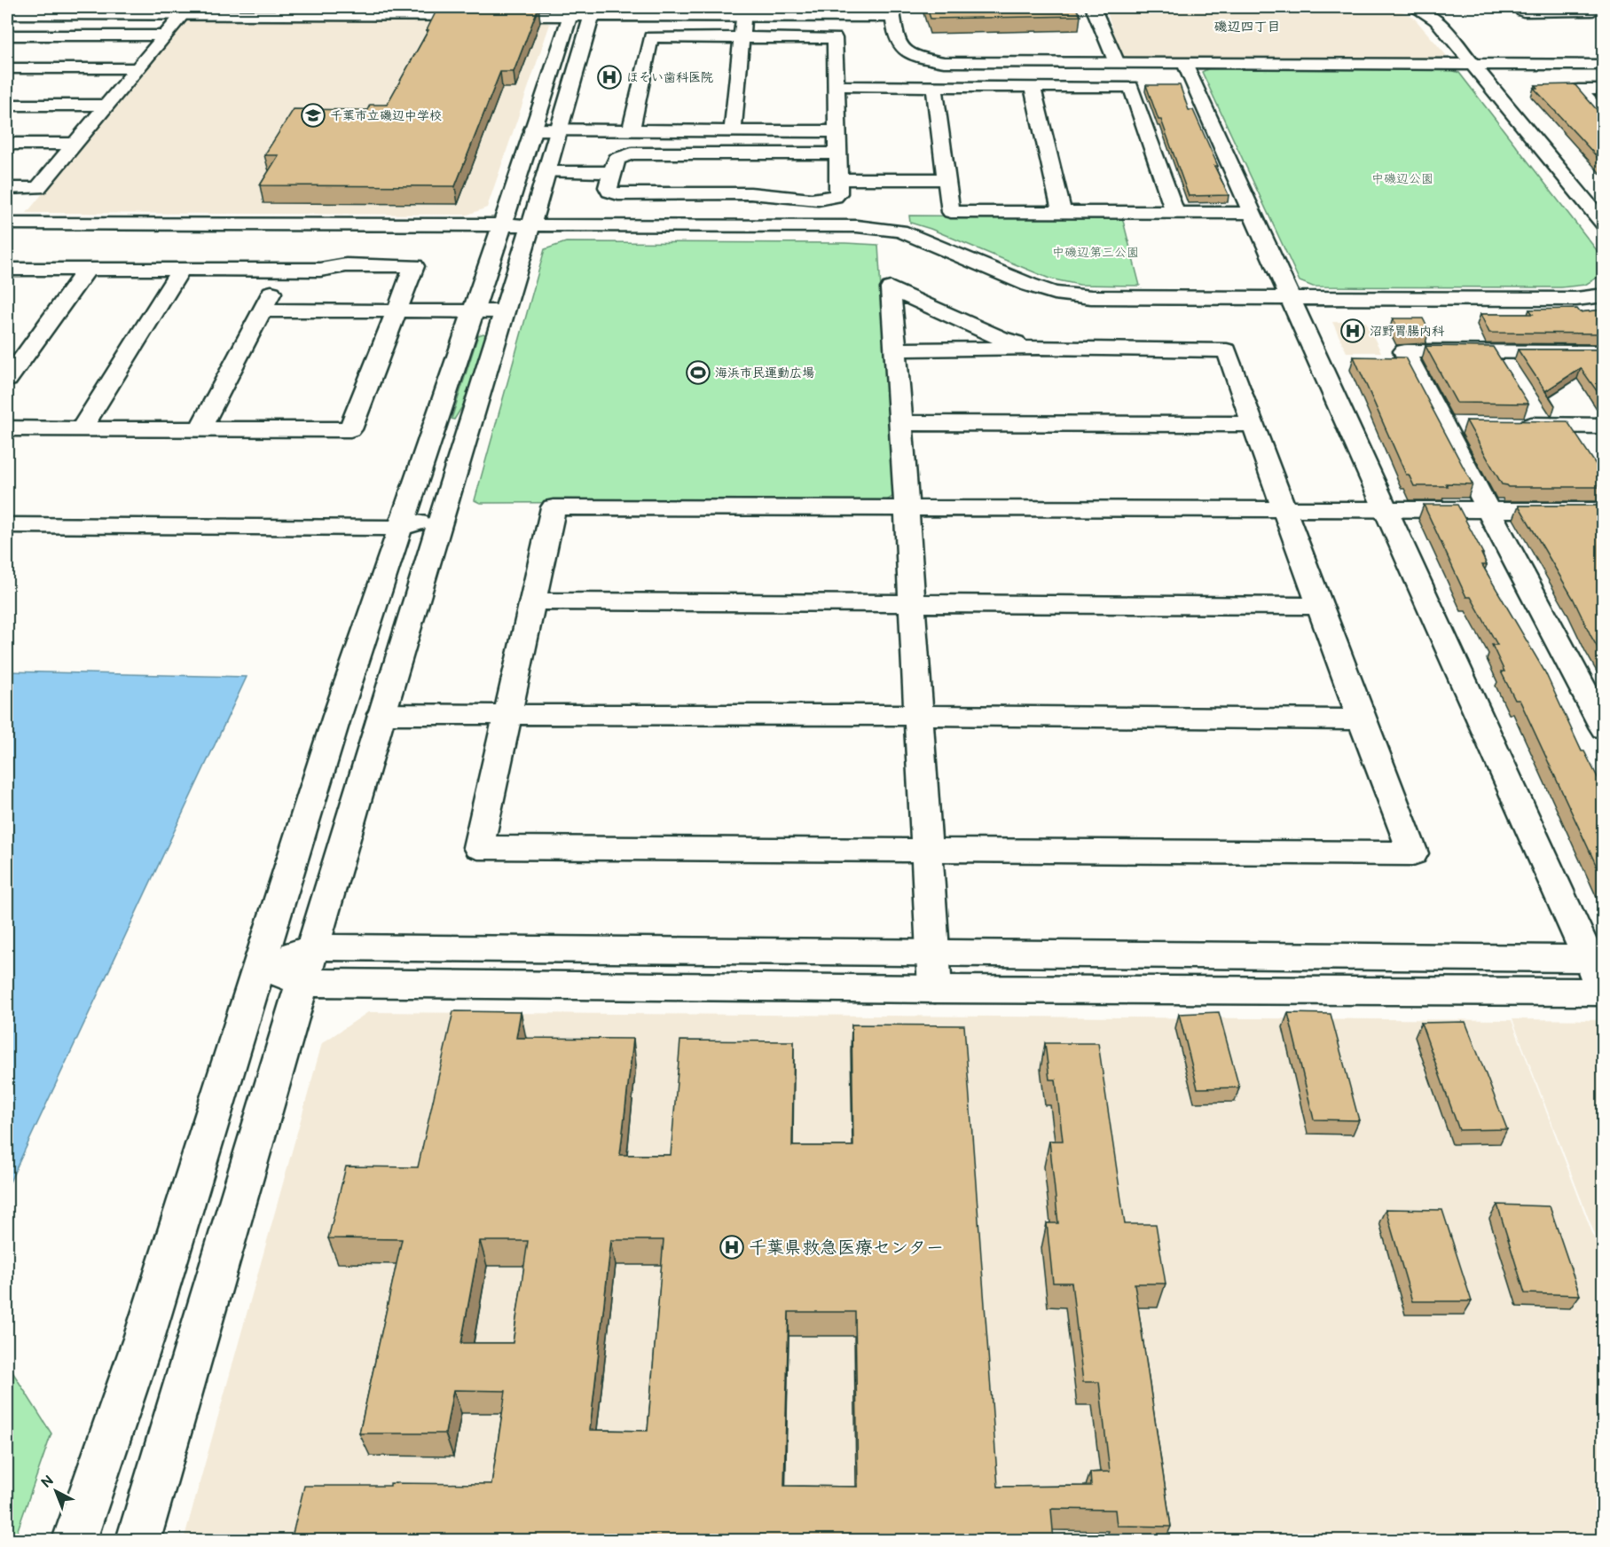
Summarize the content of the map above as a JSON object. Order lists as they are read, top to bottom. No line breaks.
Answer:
{"districts":["磯辺四丁目"],"parks":["中磯辺公園","中磯辺第三公園"],"places":{"hospital":["ほそい歯科医院","沼野胃腸内科","千葉県救急医療センター"],"school or university":["千葉市立磯辺中学校"],"sports":["海浜市民運動広場"]},"north":"top left"}
